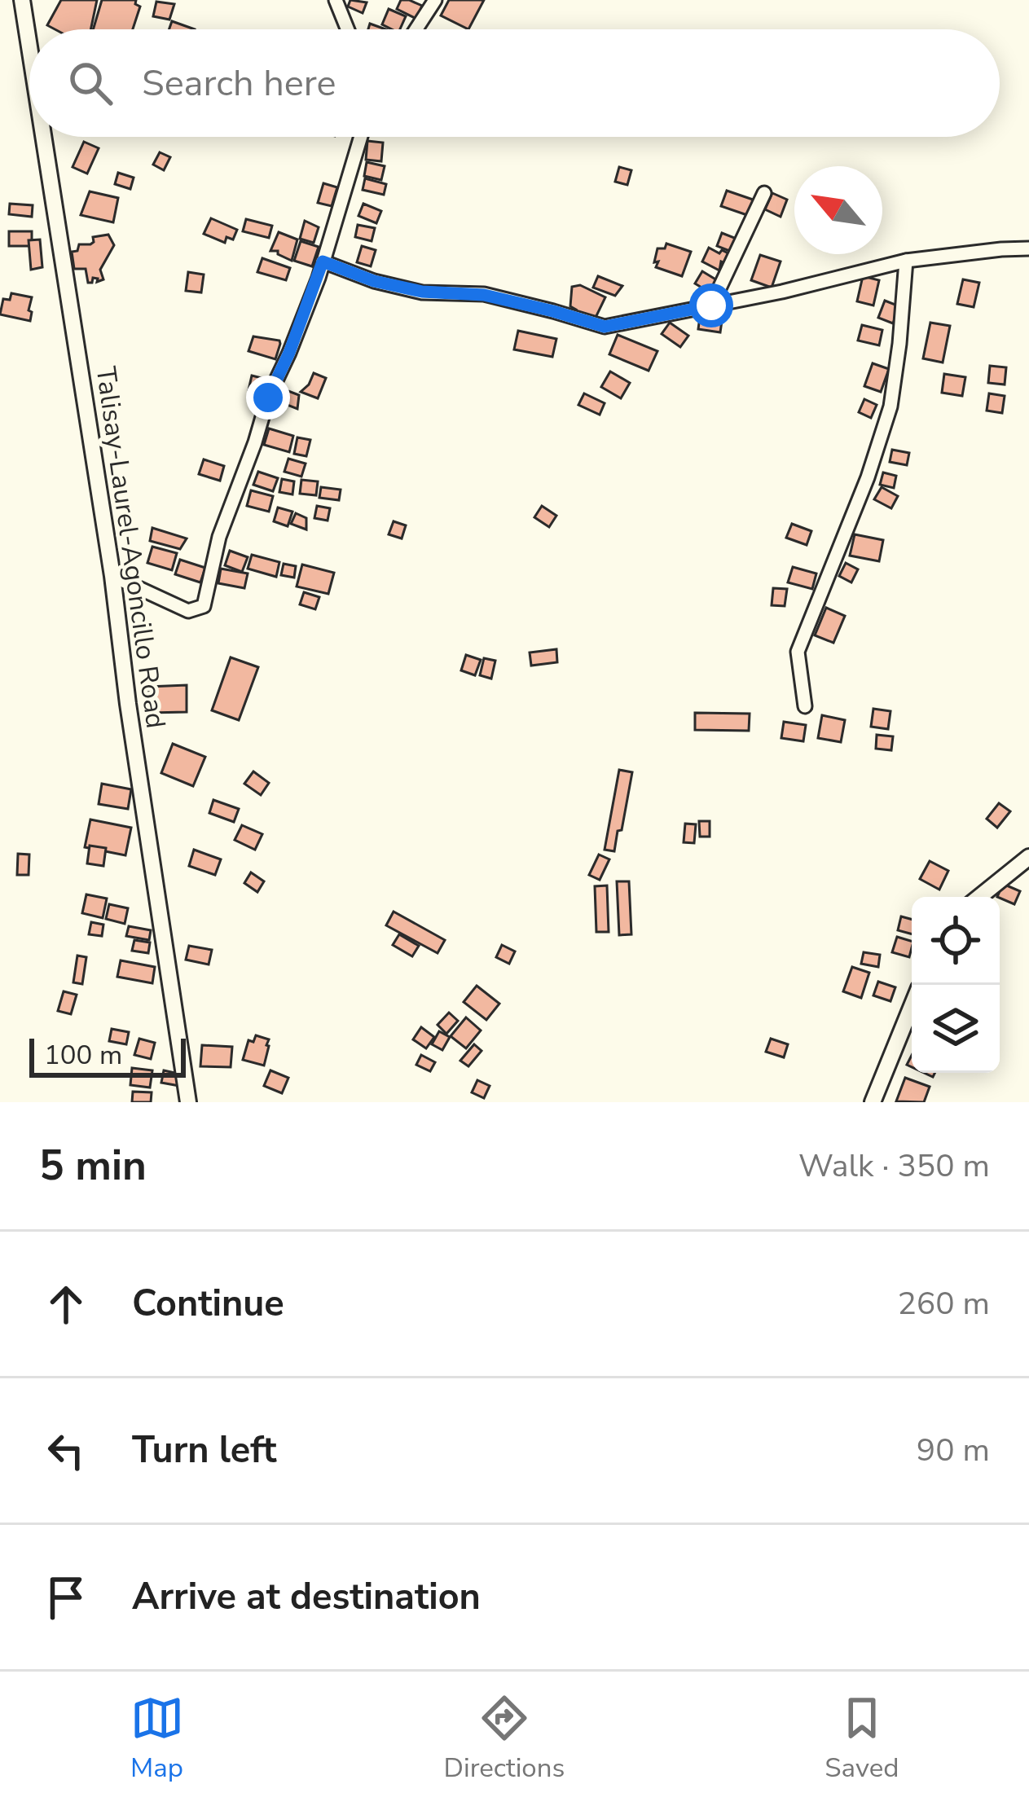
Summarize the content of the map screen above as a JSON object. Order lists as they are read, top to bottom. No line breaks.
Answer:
{"streets":{"main road":["Talisay-Laurel-Agoncillo Road"]},"scale_bar":"100 m","north":"top left","page":{"search":"Search here","scale":"100 m","heading":["5 min","Walk · 350 m"],"list":[["Continue","260 m"],["Turn left","90 m"],"Arrive at destination"],"nav":["Map","Directions","Saved"]}}
